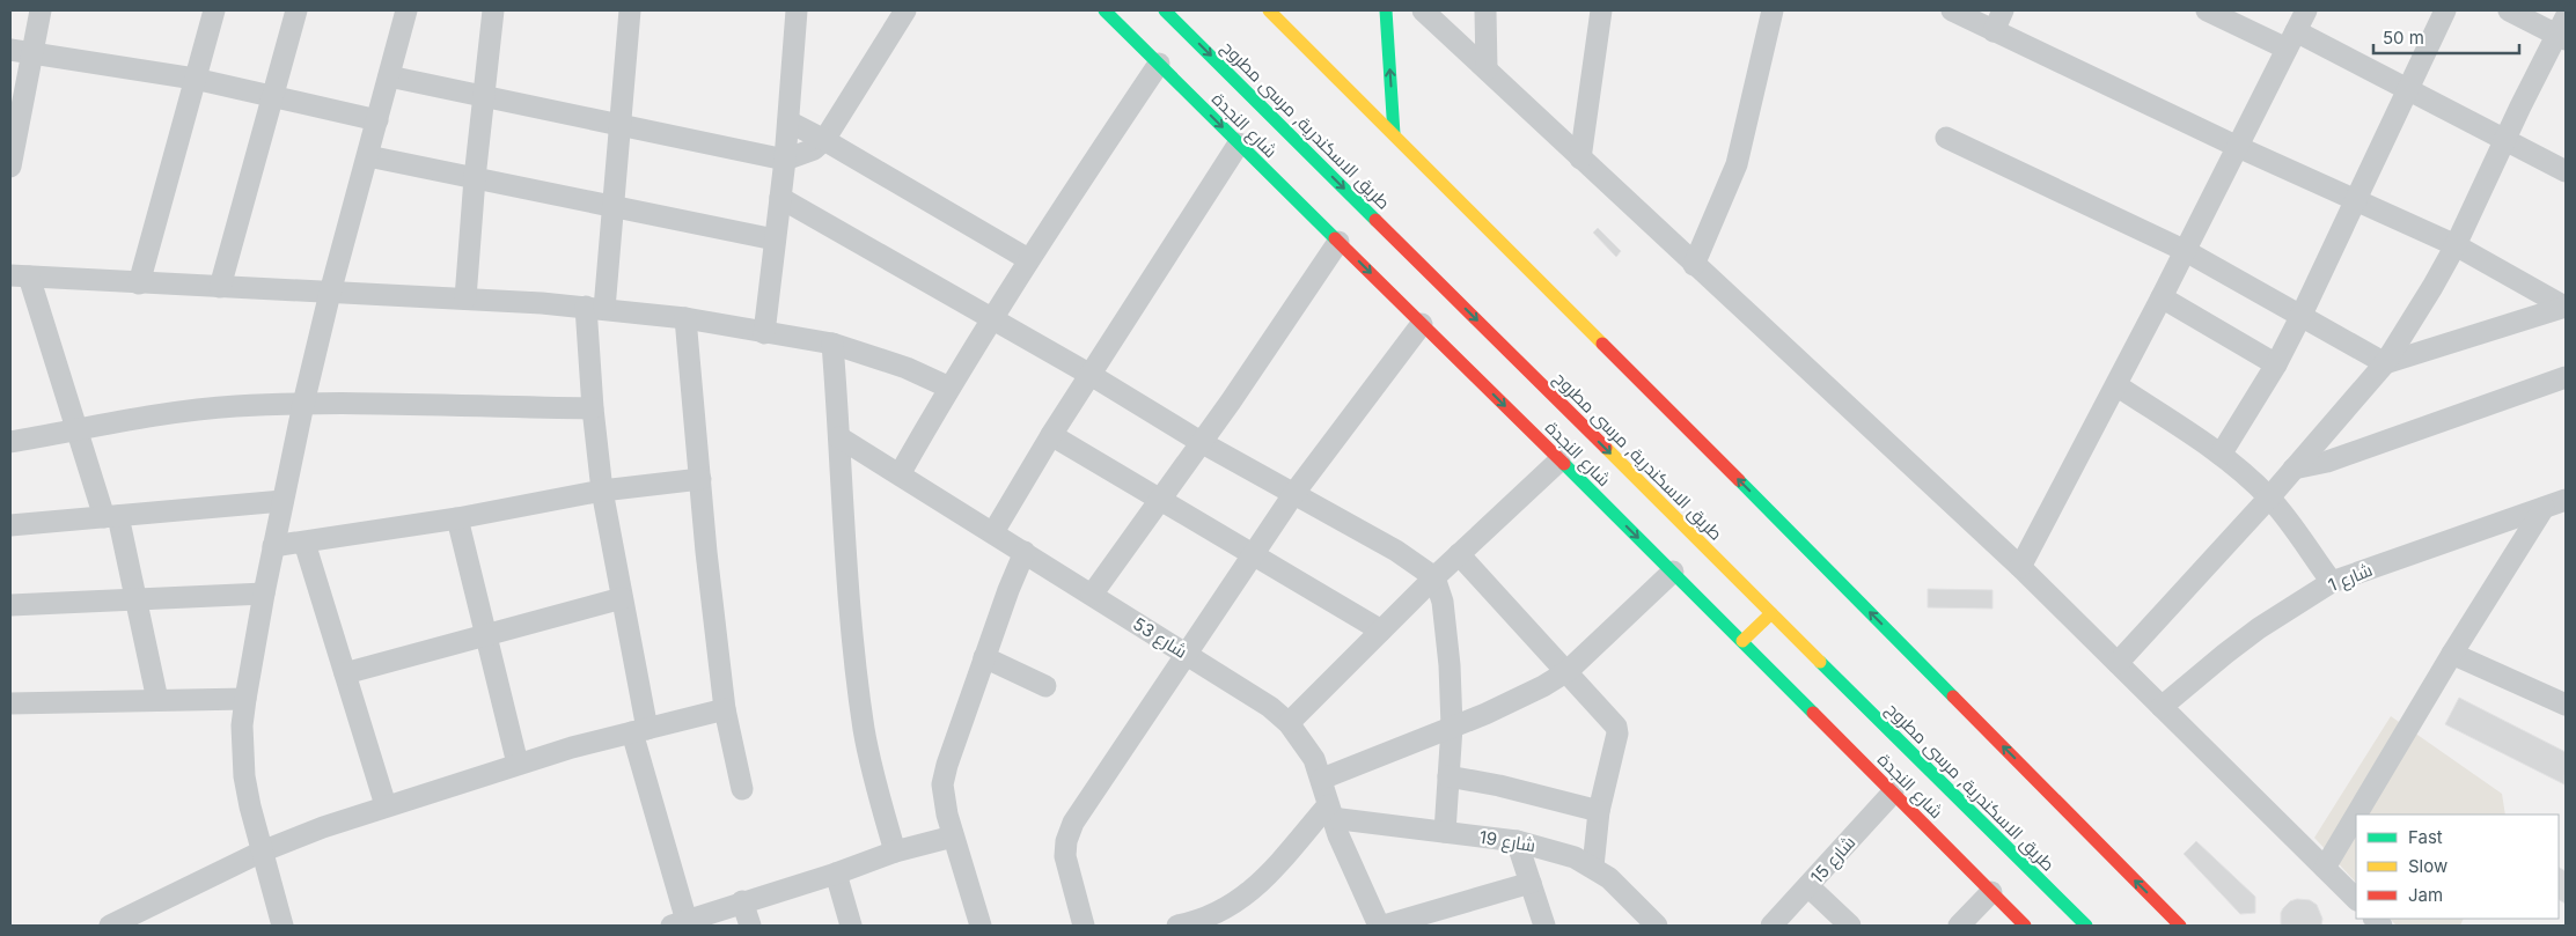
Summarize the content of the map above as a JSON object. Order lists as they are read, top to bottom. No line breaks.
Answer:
{"streets":{"main road":["شارع النجدة","طريق الاسكندرية, مرسى مطروح"],"street":["شارع 1","شارع 53","شارع 19","شارع 15"]},"crossings":[["شارع النجدة","شارع 15"],["شارع 53","شارع 19"]],"legend":["Fast","Slow","Jam"],"scale_bar":"50 m"}
